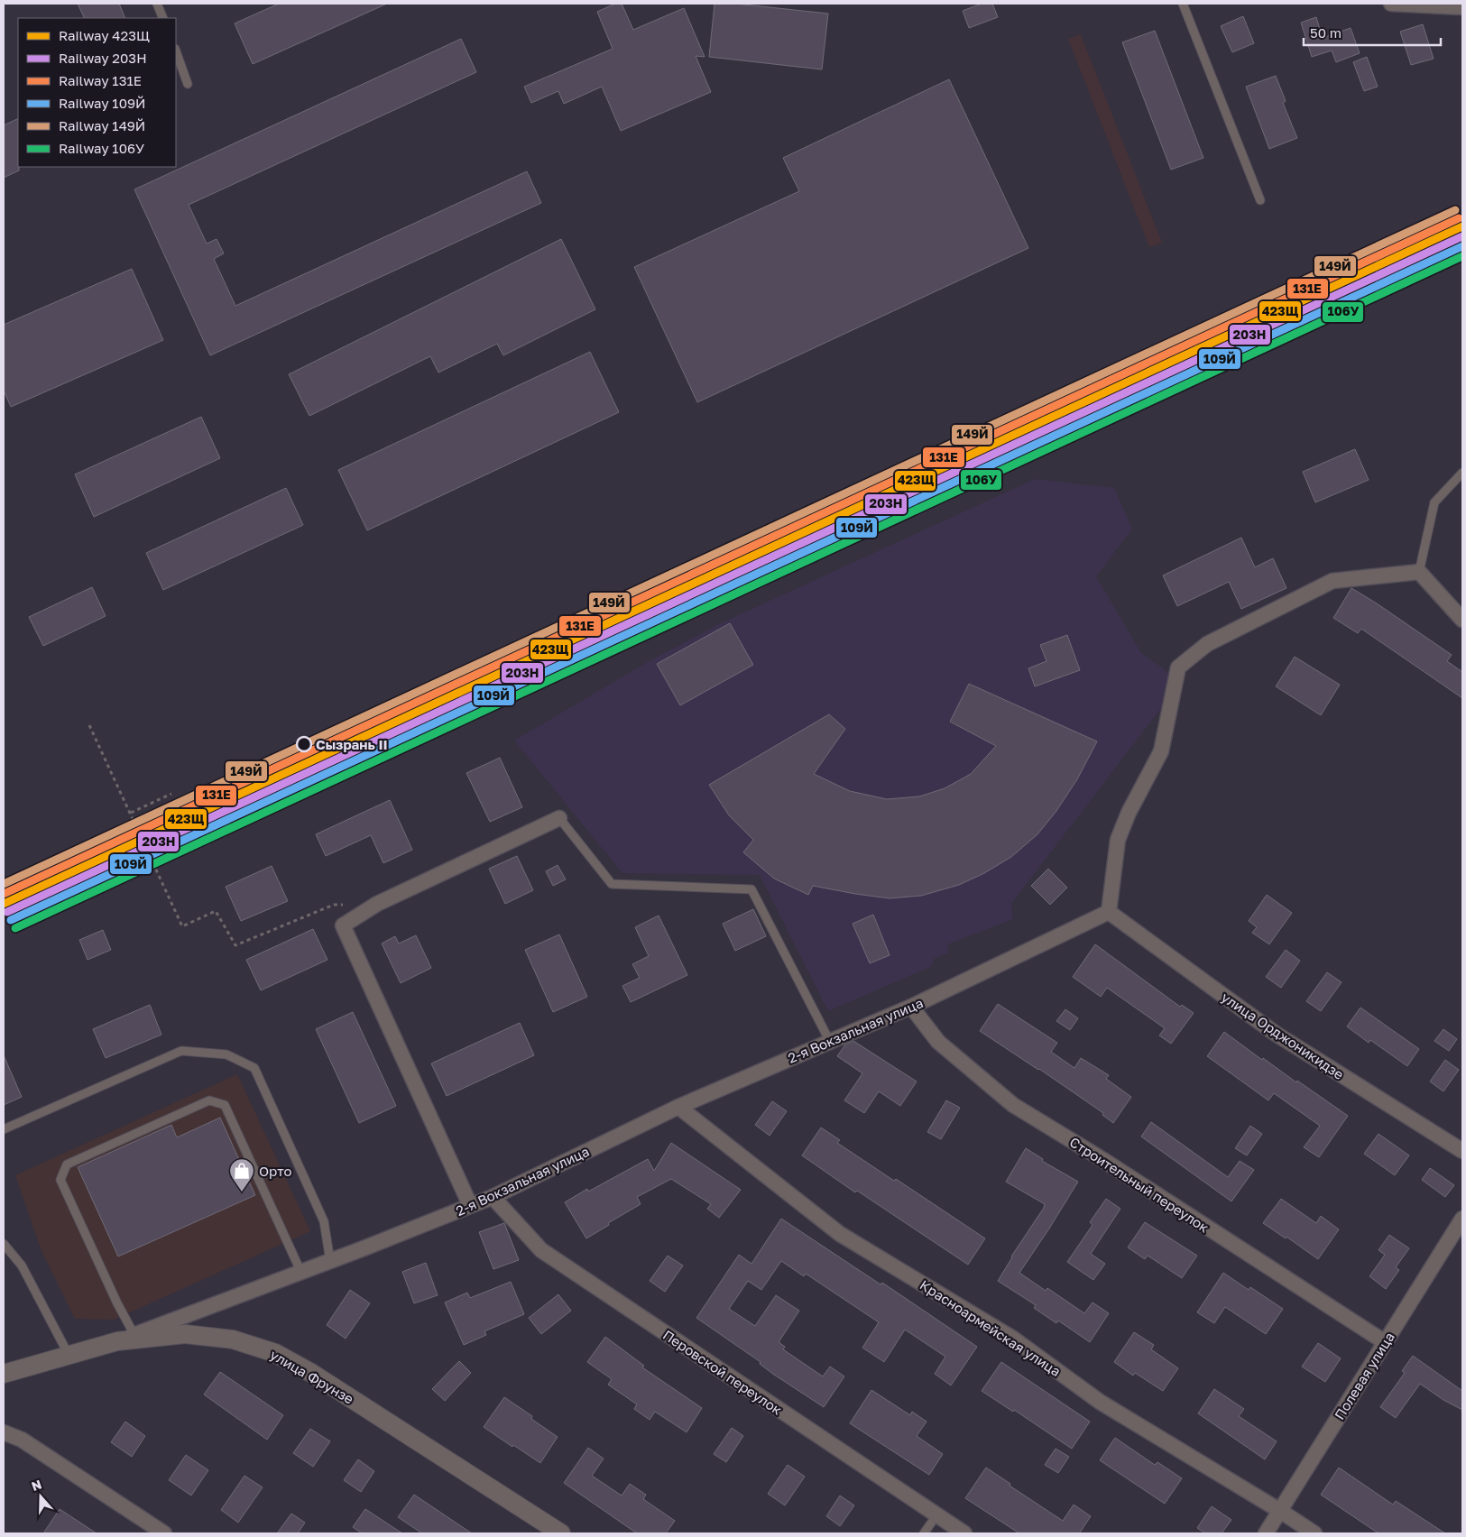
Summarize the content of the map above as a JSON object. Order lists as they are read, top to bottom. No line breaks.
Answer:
{"streets":{"street":["2-я Вокзальная улица","улица Орджоникидзе","Строительный переулок","Красноармейская улица","Перовской переулок","Полевая улица","улица Фрунзе"]},"crossings":[["2-я Вокзальная улица","улица Орджоникидзе"],["2-я Вокзальная улица","Строительный переулок"],["2-я Вокзальная улица","Красноармейская улица"],["2-я Вокзальная улица","Перовской переулок"],["2-я Вокзальная улица","улица Фрунзе"],["Строительный переулок","Полевая улица"],["Красноармейская улица","Полевая улица"]],"places":{"other":["Сызрань II"],"shop":["Орто"]},"lines":["rail line 149Й","rail line 131Е","rail line 423Щ","rail line 203Н","rail line 109Й","rail line 106У"],"legend":["Railway 423Щ","Railway 203Н","Railway 131Е","Railway 109Й","Railway 149Й","Railway 106У"],"scale_bar":"50 m","north":"top"}
